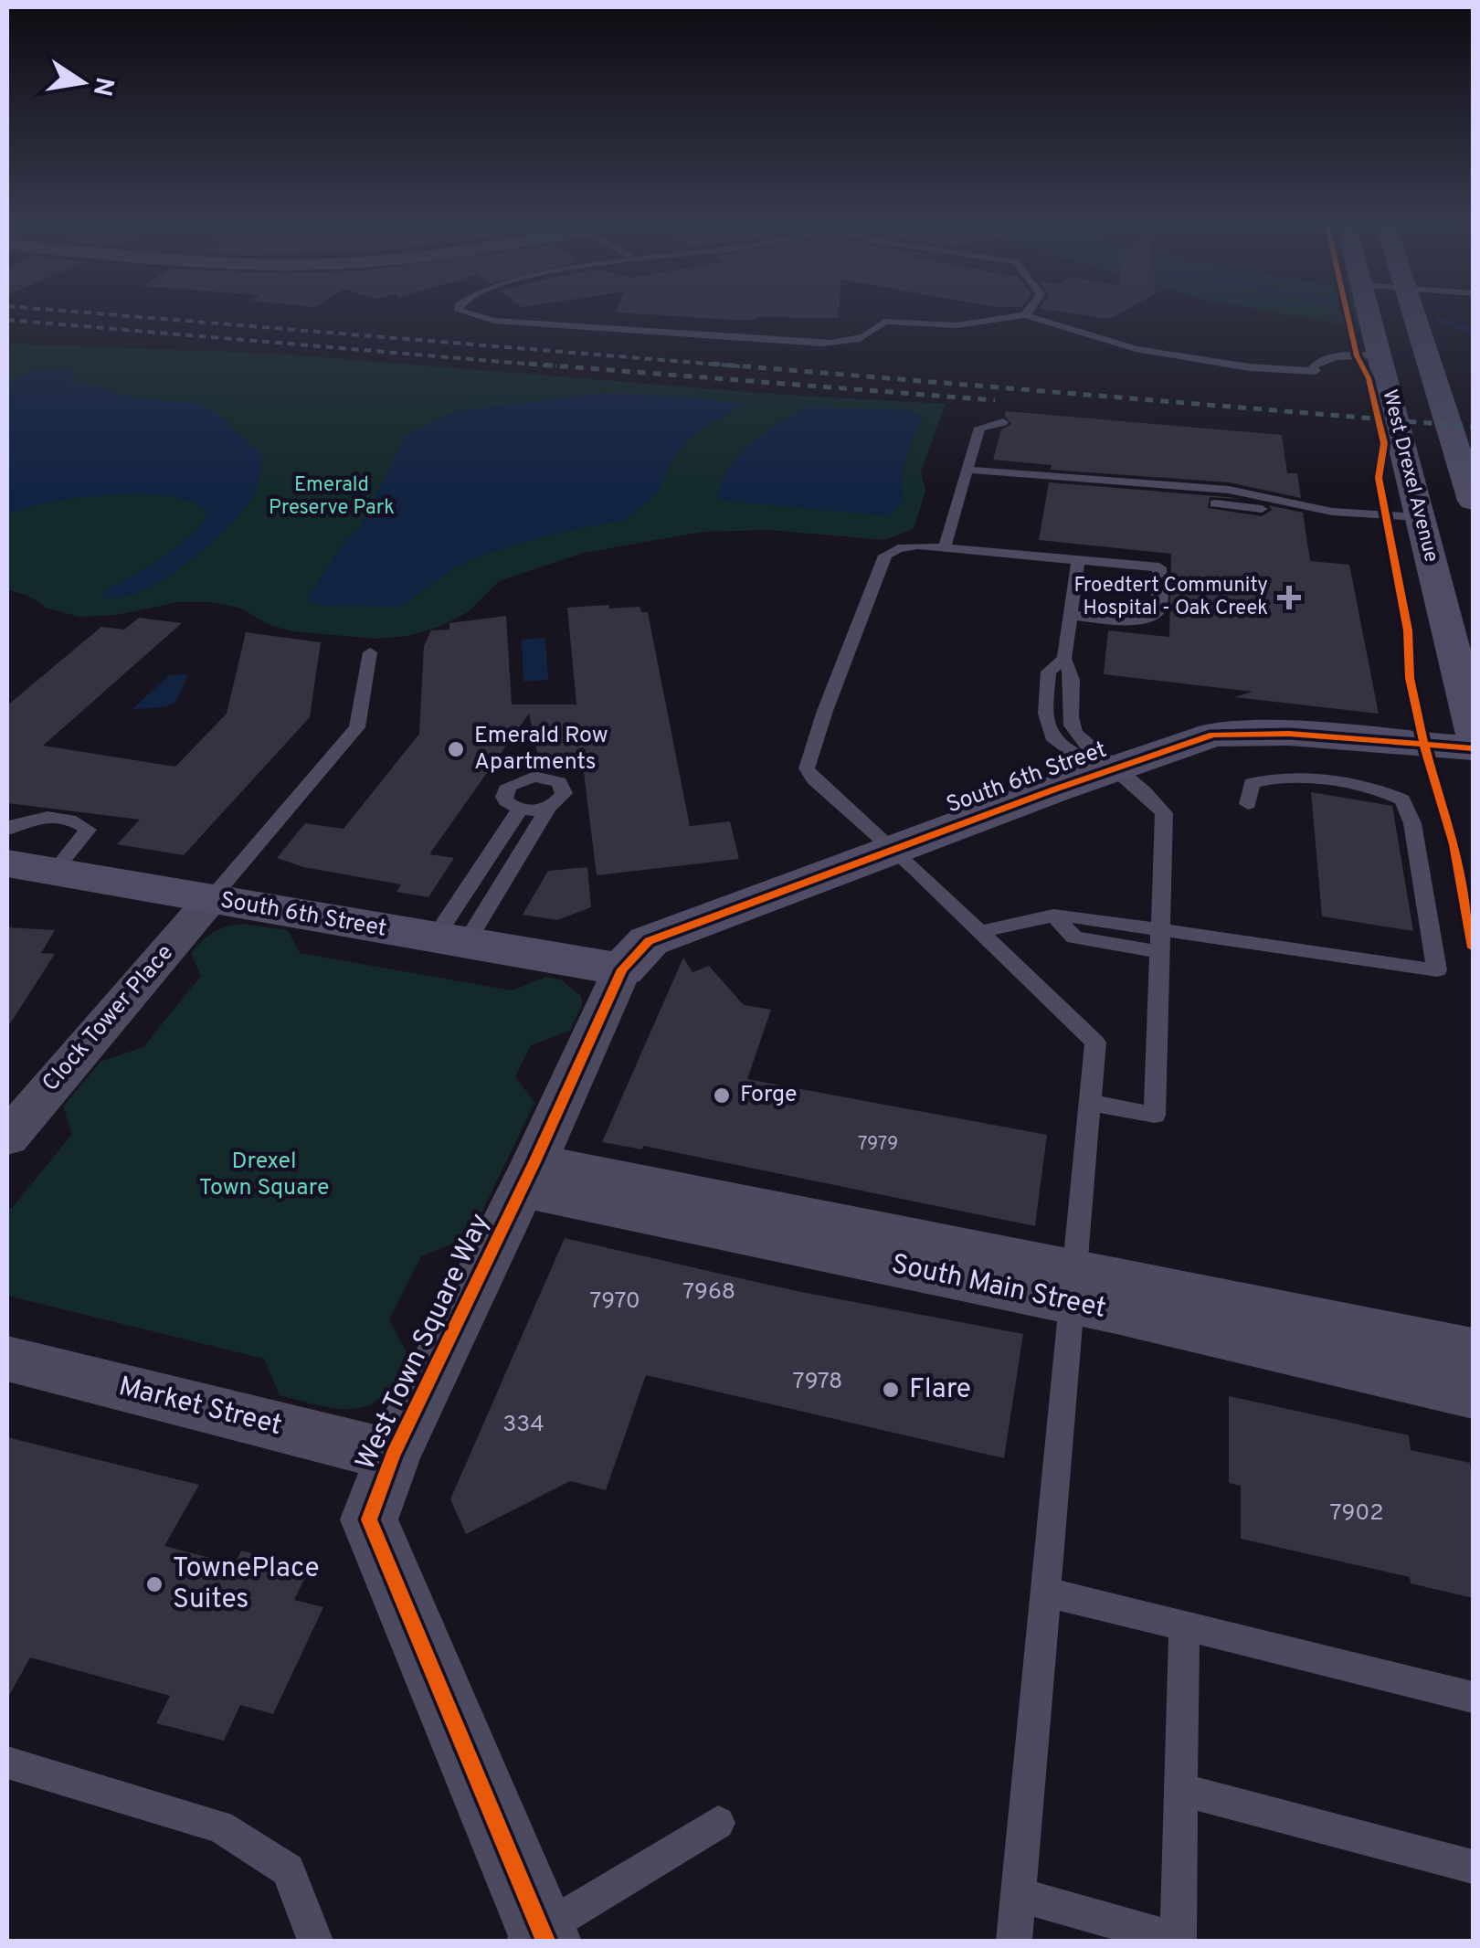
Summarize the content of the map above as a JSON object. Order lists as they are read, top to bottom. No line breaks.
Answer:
{"streets":{"street":["West Drexel Avenue","South 6th Street","Clock Tower Place","South Main Street","West Town Square Way","Market Street"]},"crossings":[["South 6th Street","Clock Tower Place"],["South 6th Street","West Town Square Way"],["South Main Street","West Town Square Way"],["West Town Square Way","Market Street"]],"parks":["Emerald Preserve Park","Drexel Town Square"],"places":{"health":["Froedtert Community Hospital - Oak Creek"],"other":["Emerald Row Apartments","Forge","Flare","TownePlace Suites"]},"house_numbers":["7979","7968","7970","7978","334","7902"],"north":"right"}
